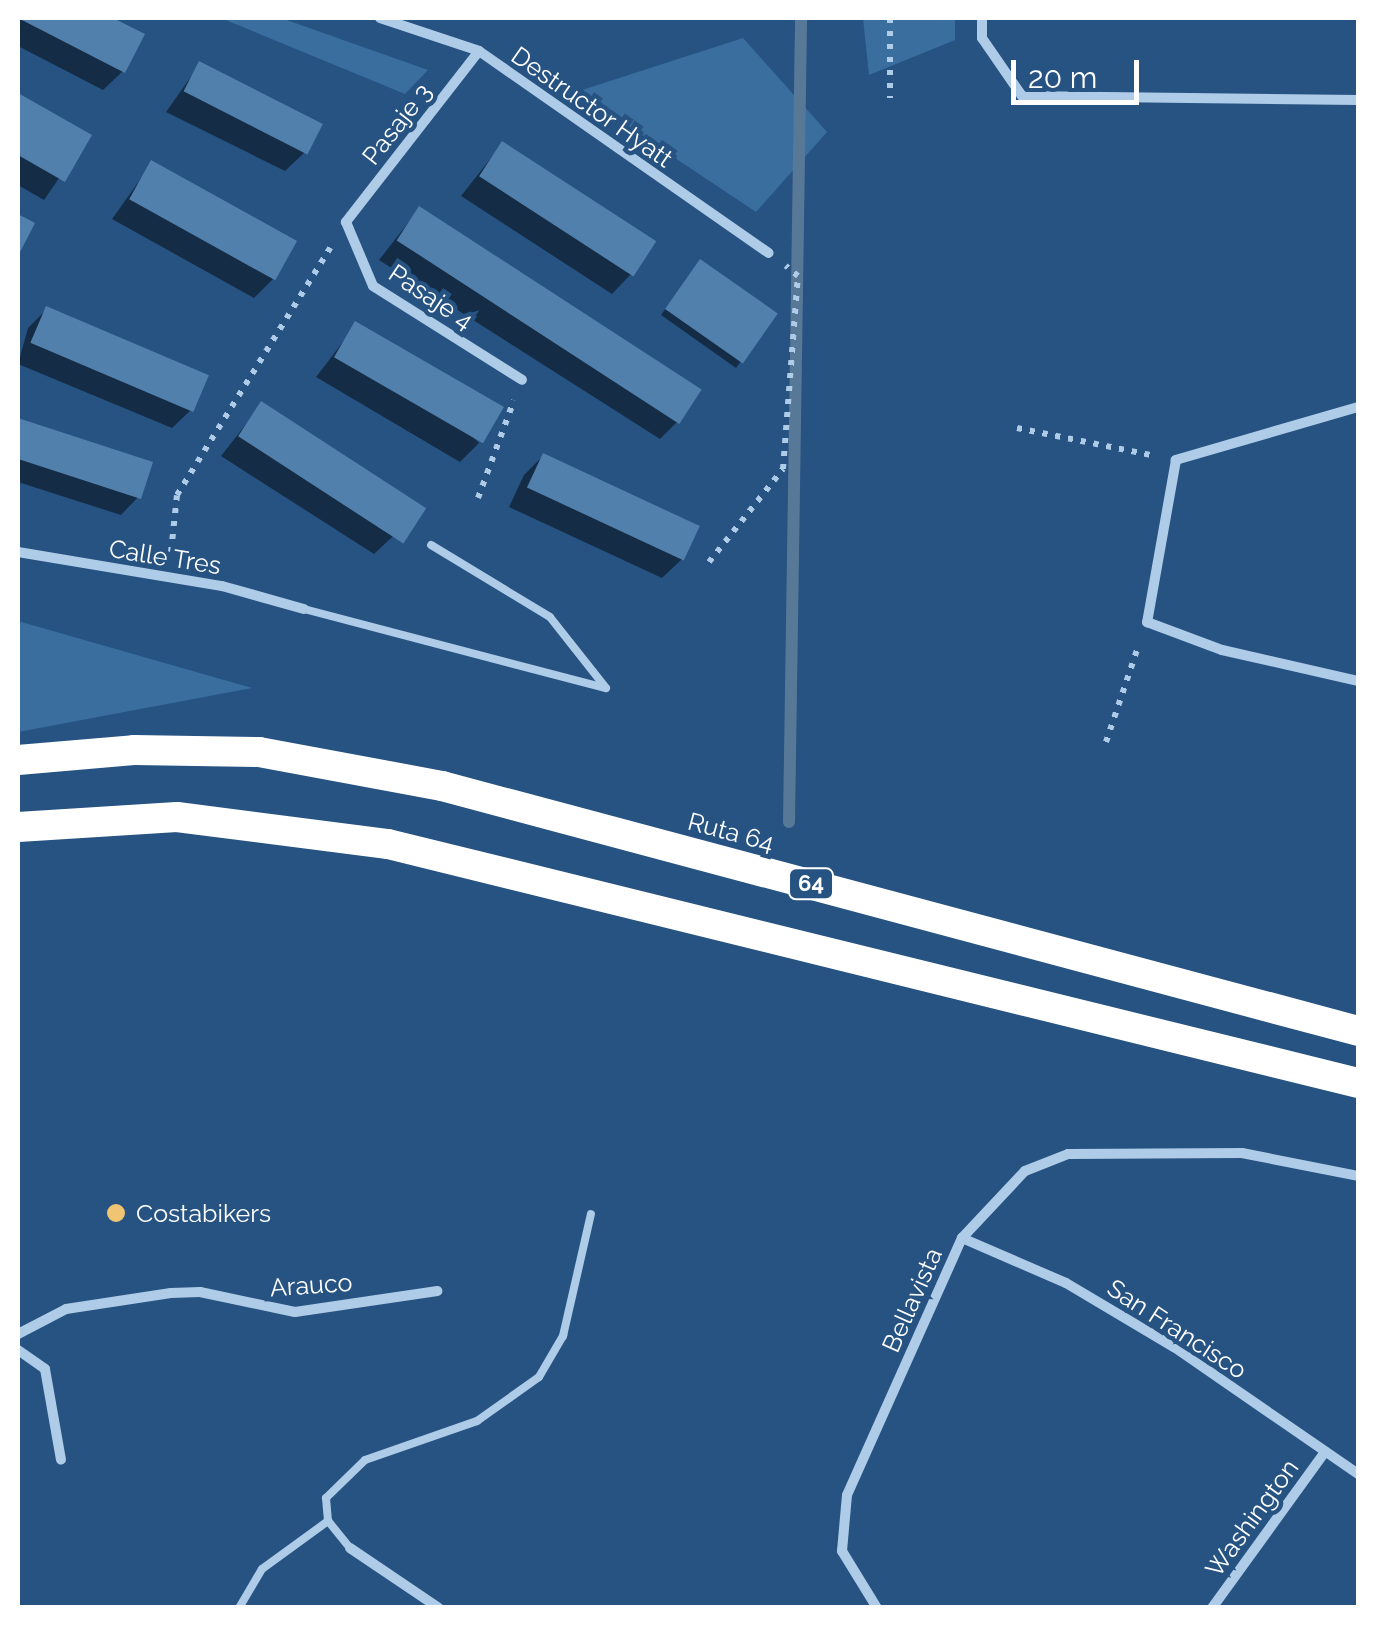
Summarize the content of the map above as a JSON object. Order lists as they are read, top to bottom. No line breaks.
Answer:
{"streets":{"highway":["Ruta 64","64"],"street":["Destructor Hyatt","Pasaje 3","Pasaje 4","Calle Tres","Arauco","Bellavista","San Francisco","Washington"]},"crossings":[["Destructor Hyatt","Pasaje 3"],["Pasaje 3","Pasaje 4"],["Bellavista","San Francisco"],["San Francisco","Washington"]],"places":["Costabikers"],"scale_bar":"20 m"}
